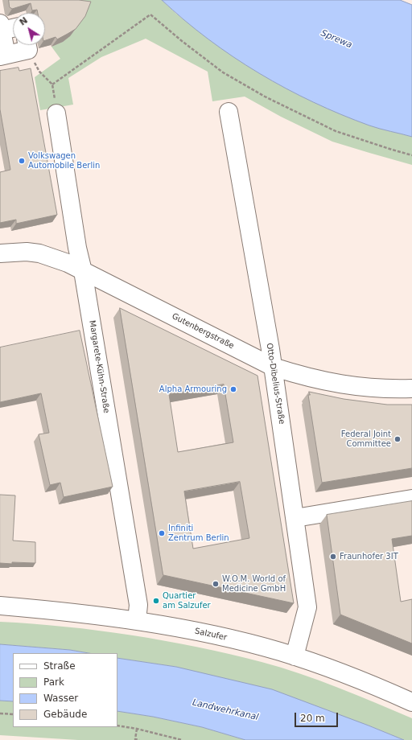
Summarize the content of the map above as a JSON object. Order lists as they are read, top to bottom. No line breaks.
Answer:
{"streets":{"street":["Gutenbergstraße","Margarete-Kühn-Straße","Otto-Dibelius-Straße","Salzufer"]},"crossings":[["Gutenbergstraße","Margarete-Kühn-Straße"],["Gutenbergstraße","Otto-Dibelius-Straße"],["Margarete-Kühn-Straße","Salzufer"],["Otto-Dibelius-Straße","Salzufer"]],"water":["Sprewa","Landwehrkanal"],"places":["Volkswagen Automobile Berlin","Alpha Armouring","Federal Joint Committee","Infiniti Zentrum Berlin","Fraunhofer 3IT","W.O.M. World of Medicine GmbH","Quartier am Salzufer"],"legend":["Straße","Park","Wasser","Gebäude"],"scale_bar":"20 m","north":"top left"}
